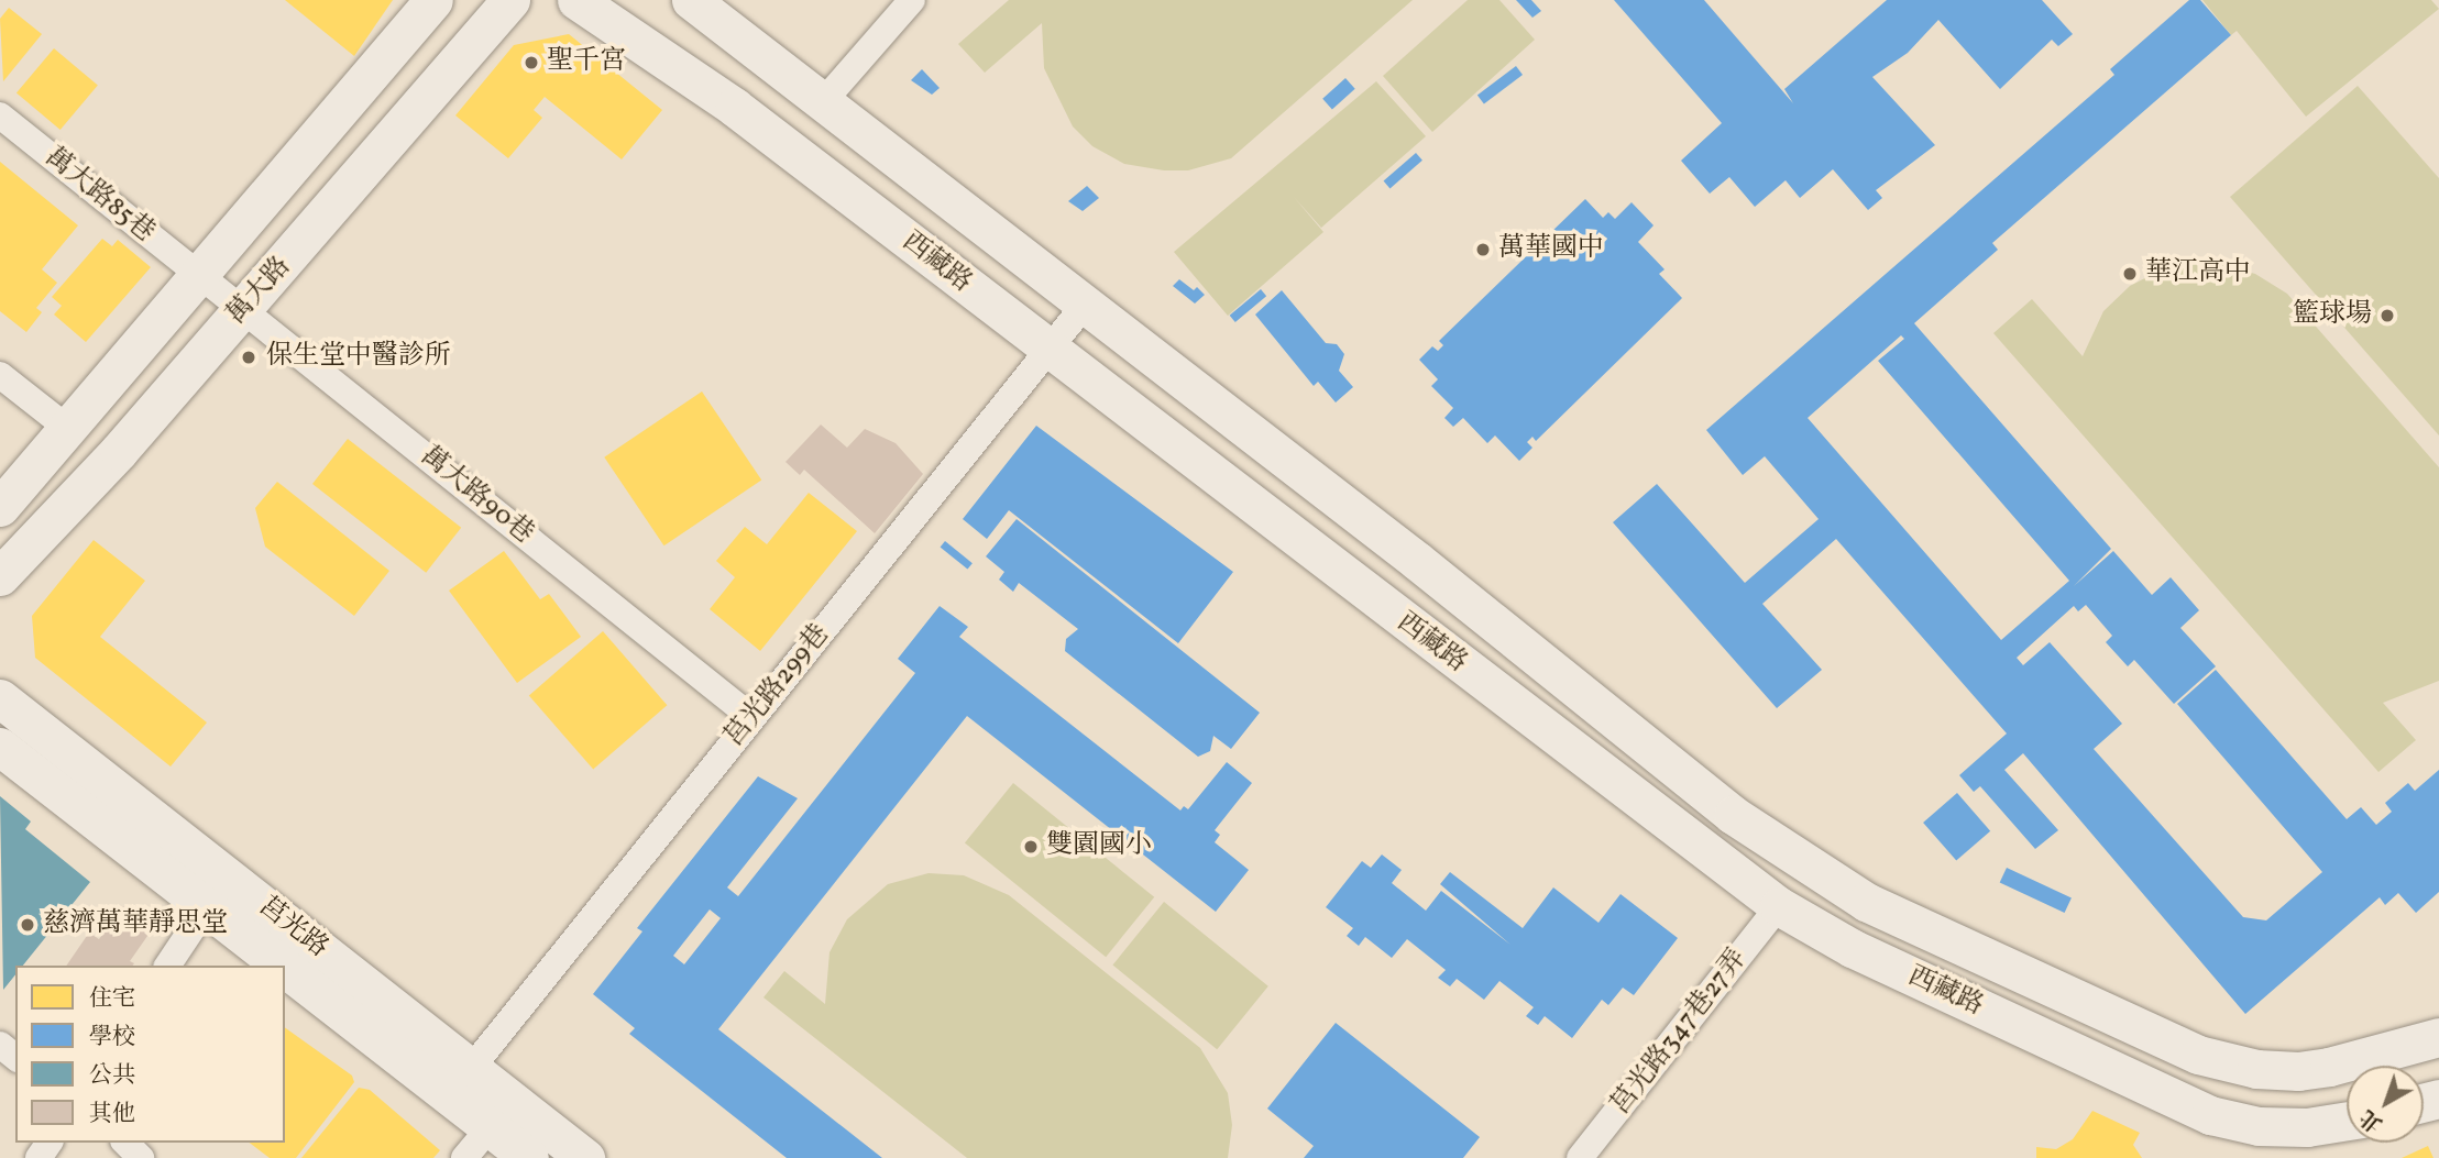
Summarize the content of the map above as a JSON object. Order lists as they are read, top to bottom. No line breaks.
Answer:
{"streets":{"street":["萬大路85巷","西藏路","萬大路","萬大路90巷","莒光路299巷","莒光路","莒光路347巷27弄"]},"crossings":[["萬大路85巷","萬大路"],["萬大路85巷","萬大路90巷"],["西藏路","莒光路299巷"],["西藏路","莒光路347巷27弄"],["萬大路","萬大路90巷"],["萬大路90巷","莒光路299巷"],["莒光路299巷","莒光路"]],"places":["聖千宮","萬華國中","華江高中","籃球場","保生堂中醫診所","雙園國小","慈濟萬華靜思堂"],"legend":["住宅","學校","公共","其他"],"north":"bottom left"}
